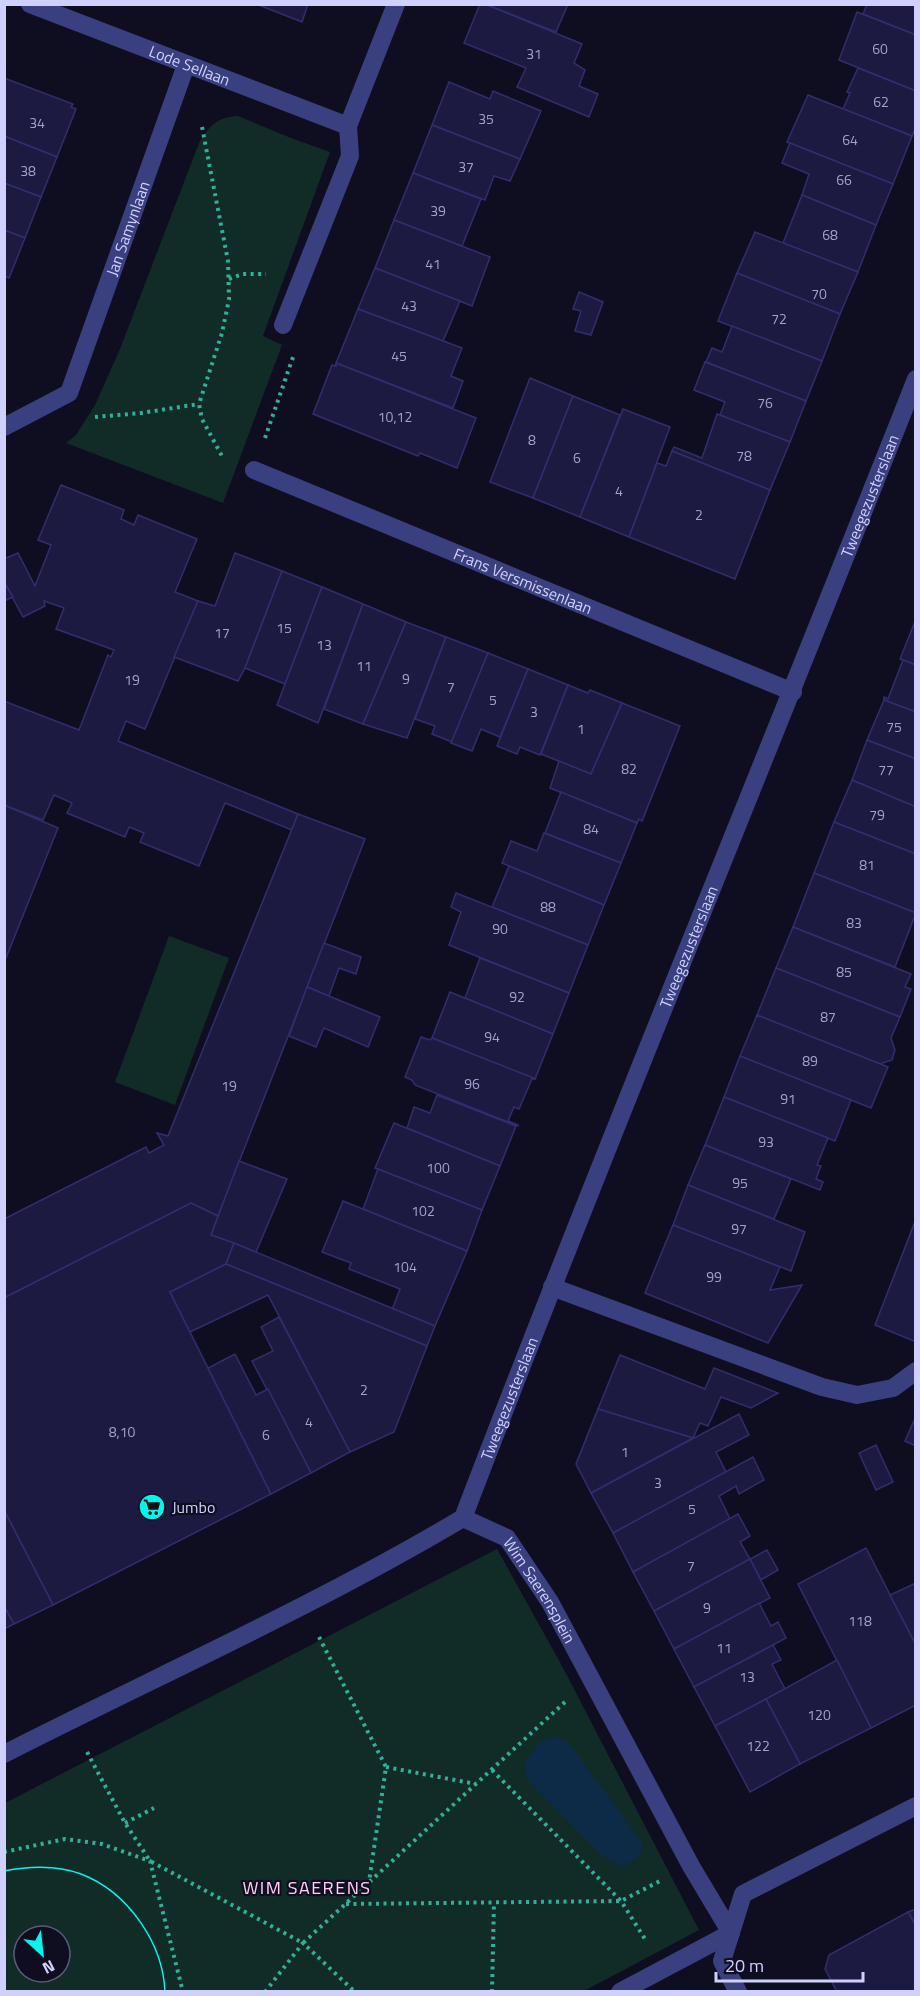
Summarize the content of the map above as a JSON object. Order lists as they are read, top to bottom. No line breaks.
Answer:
{"streets":{"street":["Lode Sellaan","Jan Samynlaan","Tweegezusterslaan","Frans Versmissenlaan","Wim Saerensplein"]},"crossings":[["Lode Sellaan","Jan Samynlaan"],["Tweegezusterslaan","Frans Versmissenlaan"],["Tweegezusterslaan","Wim Saerensplein"]],"districts":["WIM SAERENS"],"places":{"supermarket":["Jumbo"]},"house_numbers":["60","31","62","35","34","64","37","38","66","39","68","41","70","43","72","45","76","10,12","8","78","6","4","2","15","17","13","11","9","19","7","5","3","75","1","82","77","79","84","81","88","83","90","85","92","87","94","89","96","19","91","93","100","95","102","97","104","99","2","4","8,10","6","1","3","5","7","9","118","11","13","120","122"],"scale_bar":"20 m","north":"bottom right"}
